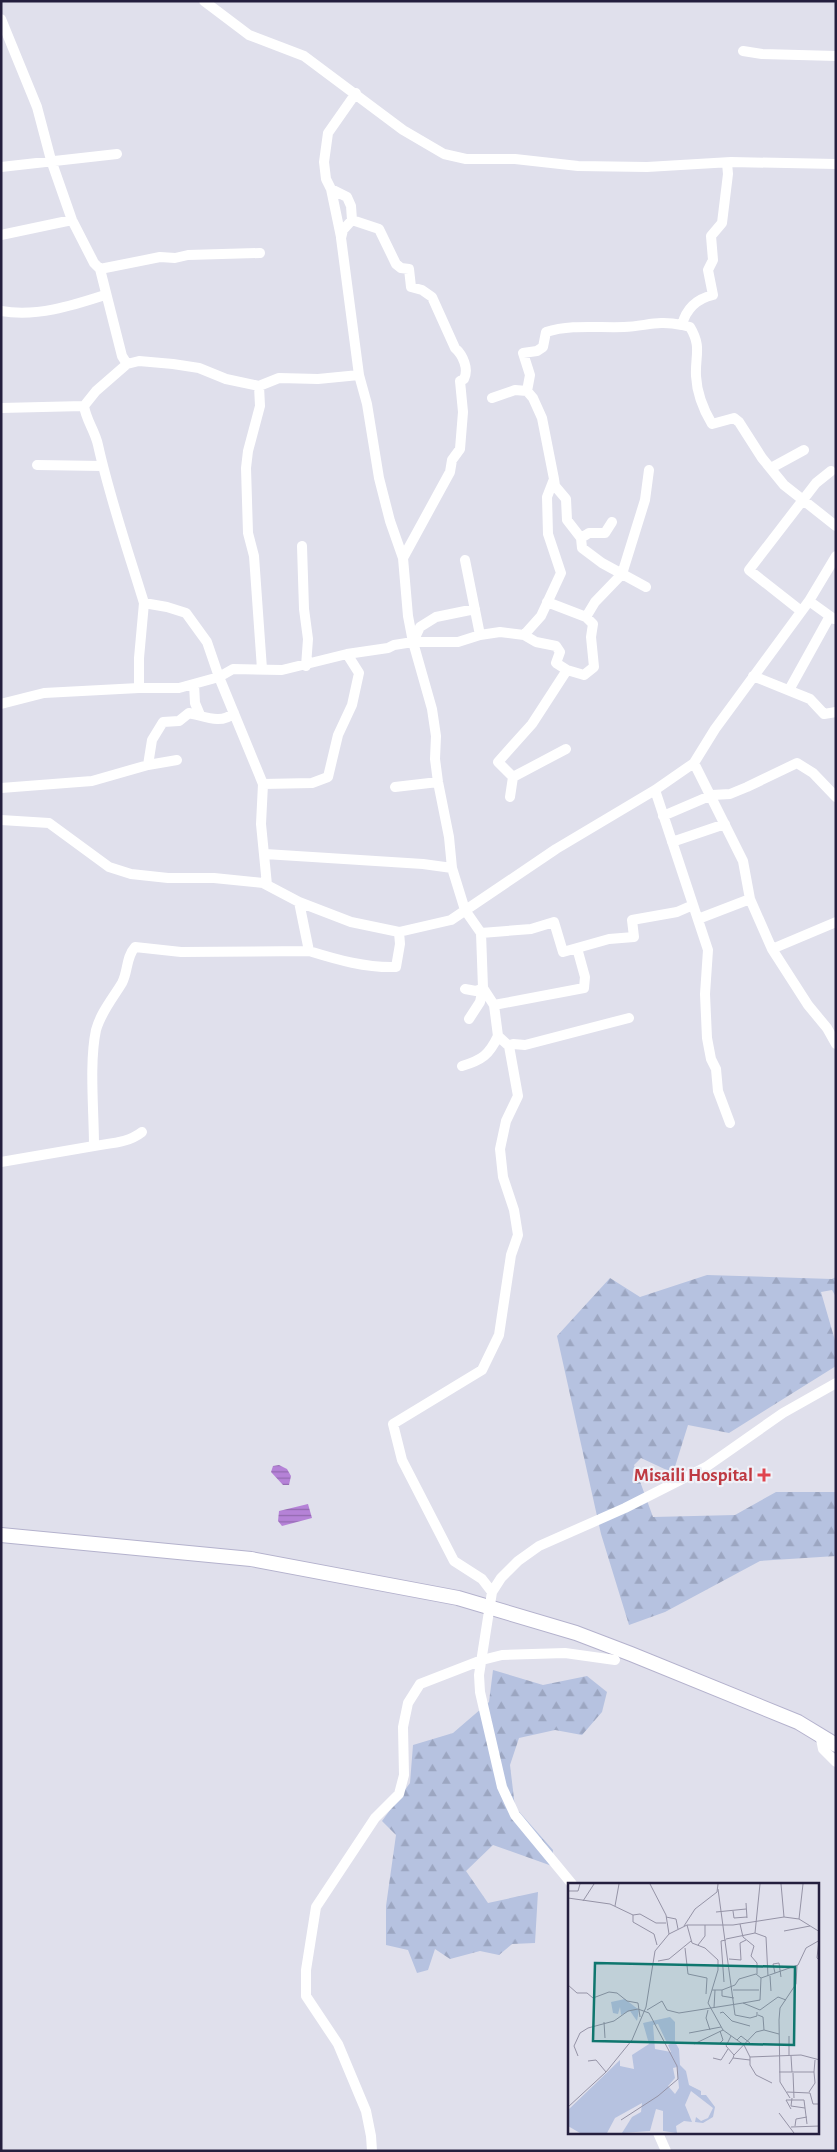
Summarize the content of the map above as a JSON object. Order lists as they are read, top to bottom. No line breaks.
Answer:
{"places":{"health":["Misaili Hospital"]}}
